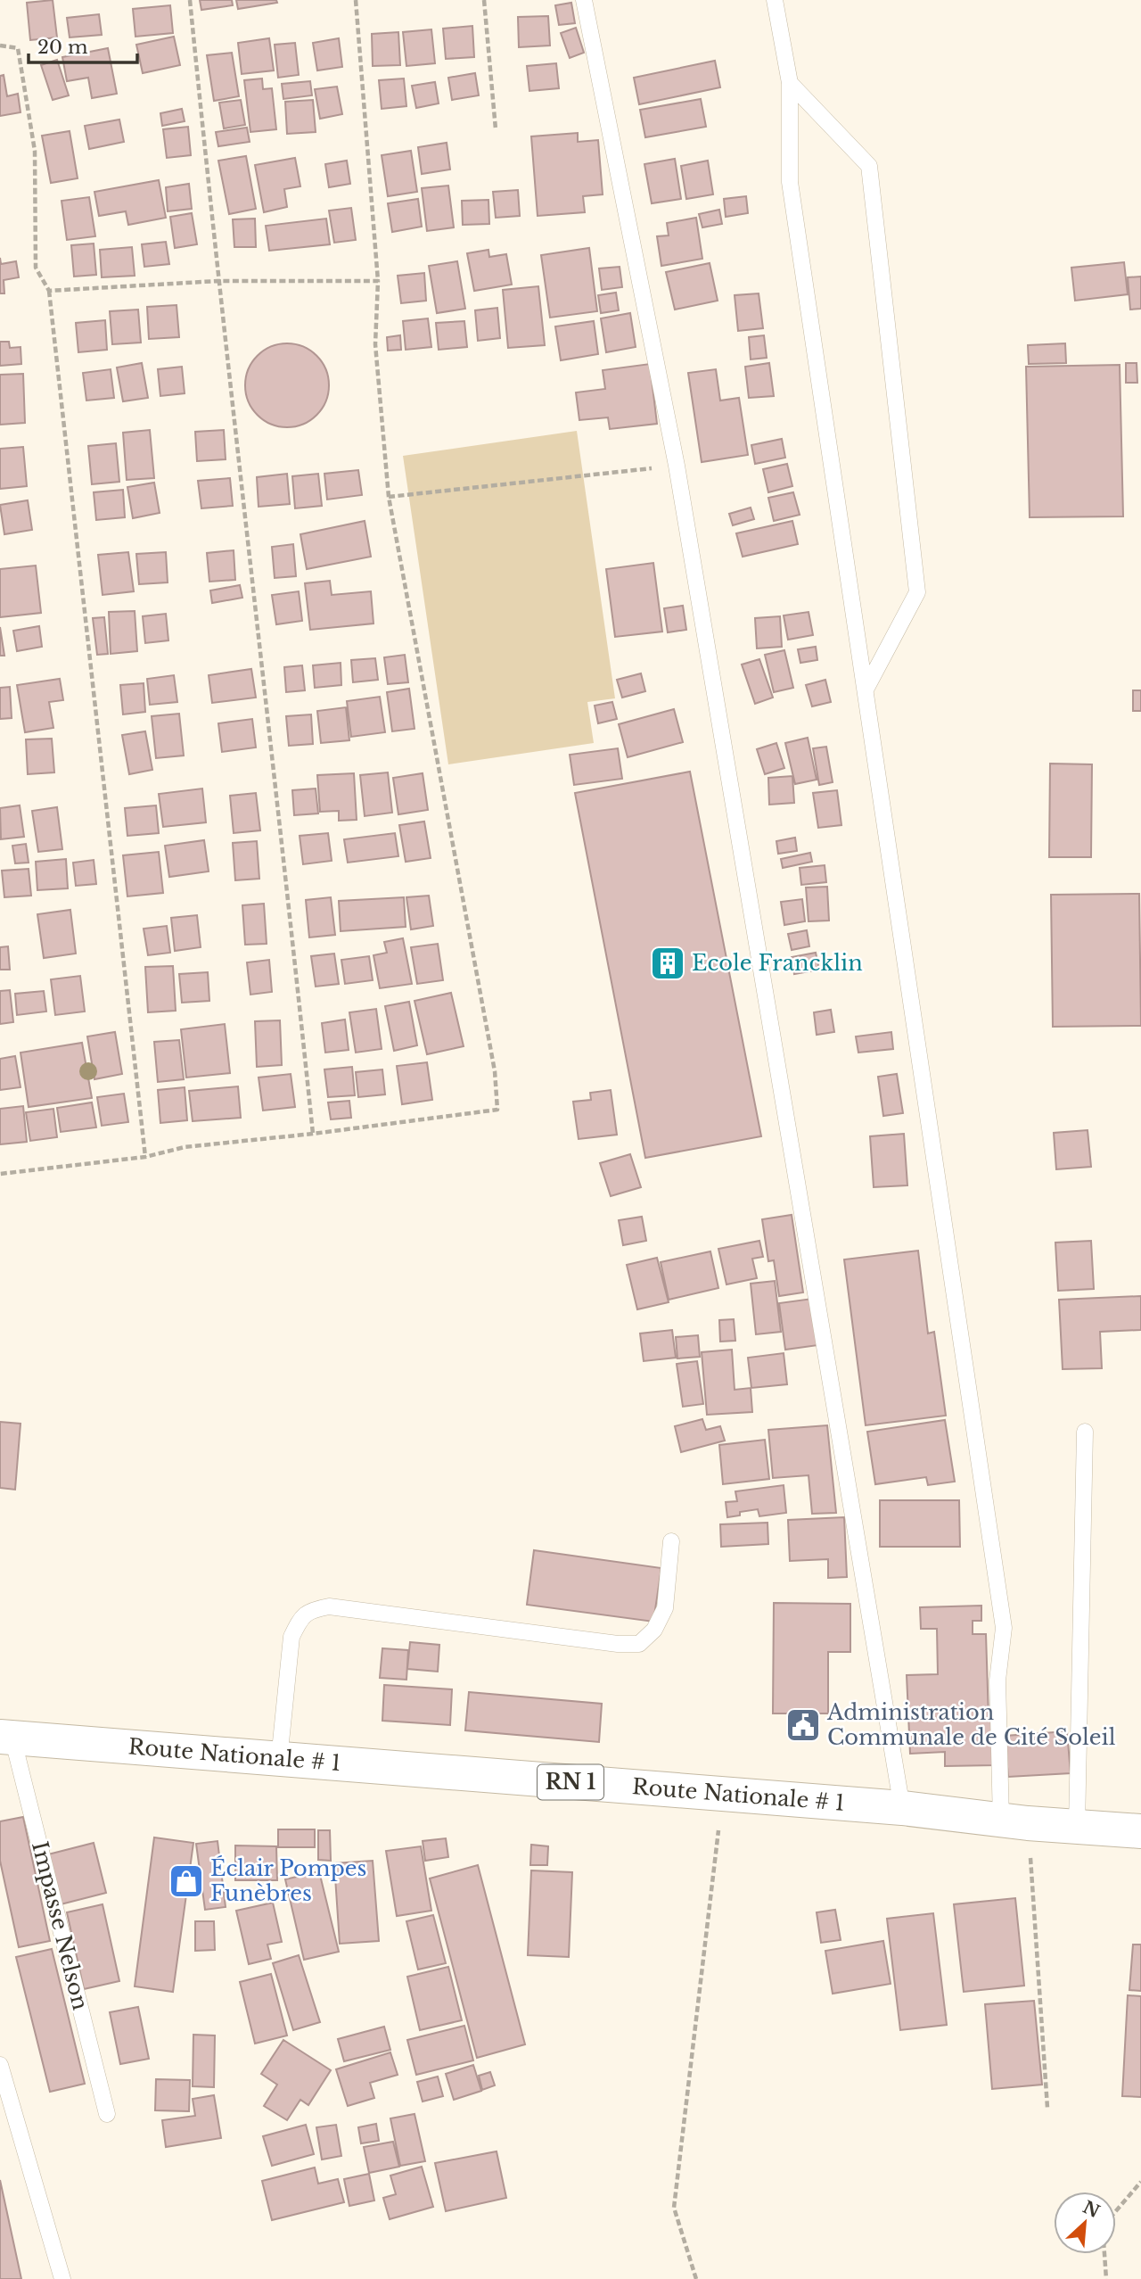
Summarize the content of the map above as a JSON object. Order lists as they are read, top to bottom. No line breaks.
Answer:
{"streets":{"main road":["Route Nationale # 1","RN 1"],"lane":["Impasse Nelson"]},"crossings":[["Route Nationale # 1","Impasse Nelson"]],"places":{"building":["Ecole Francklin"],"public building":["Administration Communale de Cité Soleil"],"shop":["Éclair Pompes Funèbres"]},"scale_bar":"20 m","north":"top right"}
